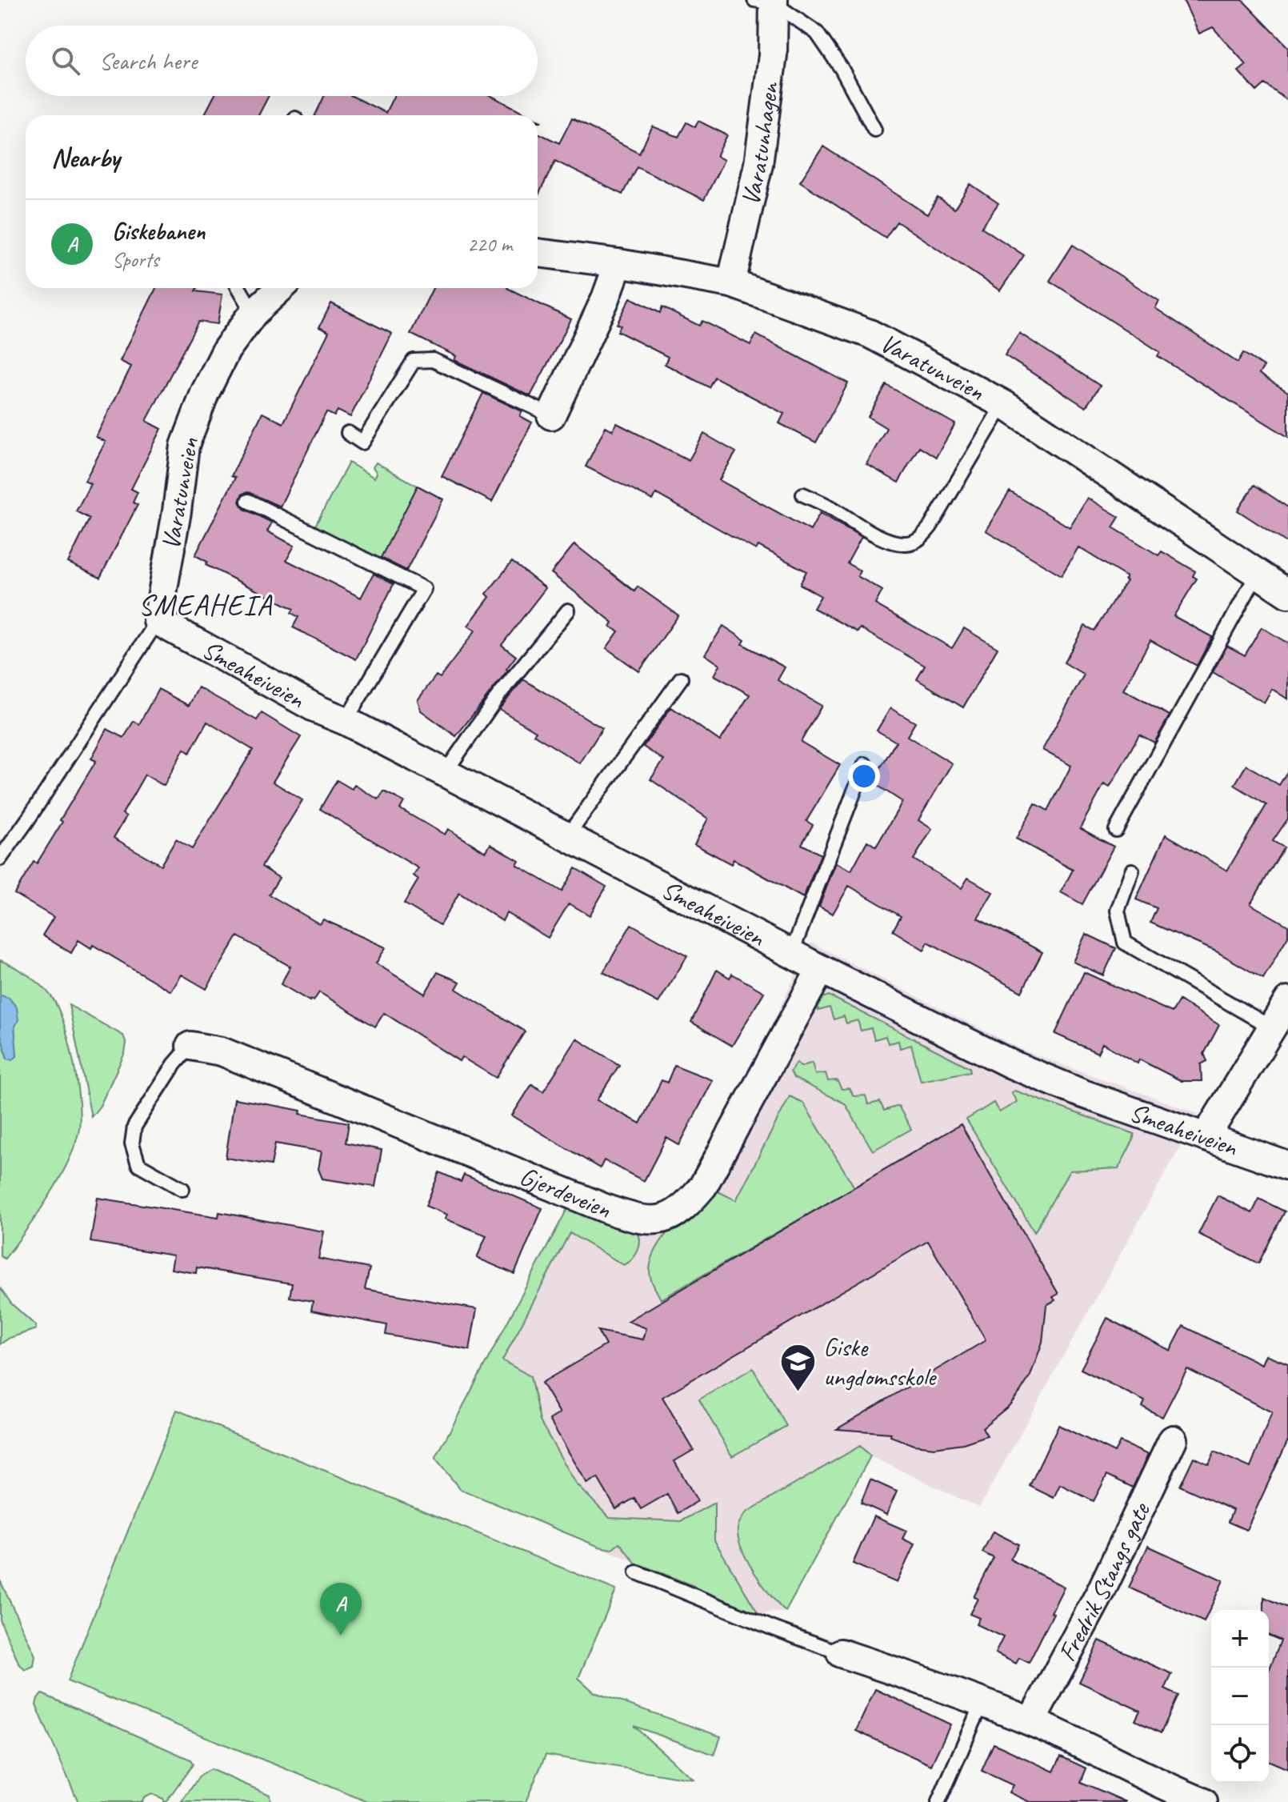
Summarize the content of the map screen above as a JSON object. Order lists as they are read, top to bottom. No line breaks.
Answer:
{"streets":{"street":["Varatunhagen","Varatunveien","Smeaheiveien","Gjerdeveien","Fredrik Stangs gate"]},"crossings":[["Varatunhagen","Varatunveien"],["Varatunveien","Smeaheiveien"],["Smeaheiveien","Gjerdeveien"]],"districts":["SMEAHEIA"],"places":{"school or university":["Giske ungdomsskole"]},"page":{"search":"Search here","heading":"Nearby","list":[{"mark":"A","name":"Giskebanen","note":"Sports","value":"220 m"}],"pins":"A","map_buttons":["+","−"]}}
